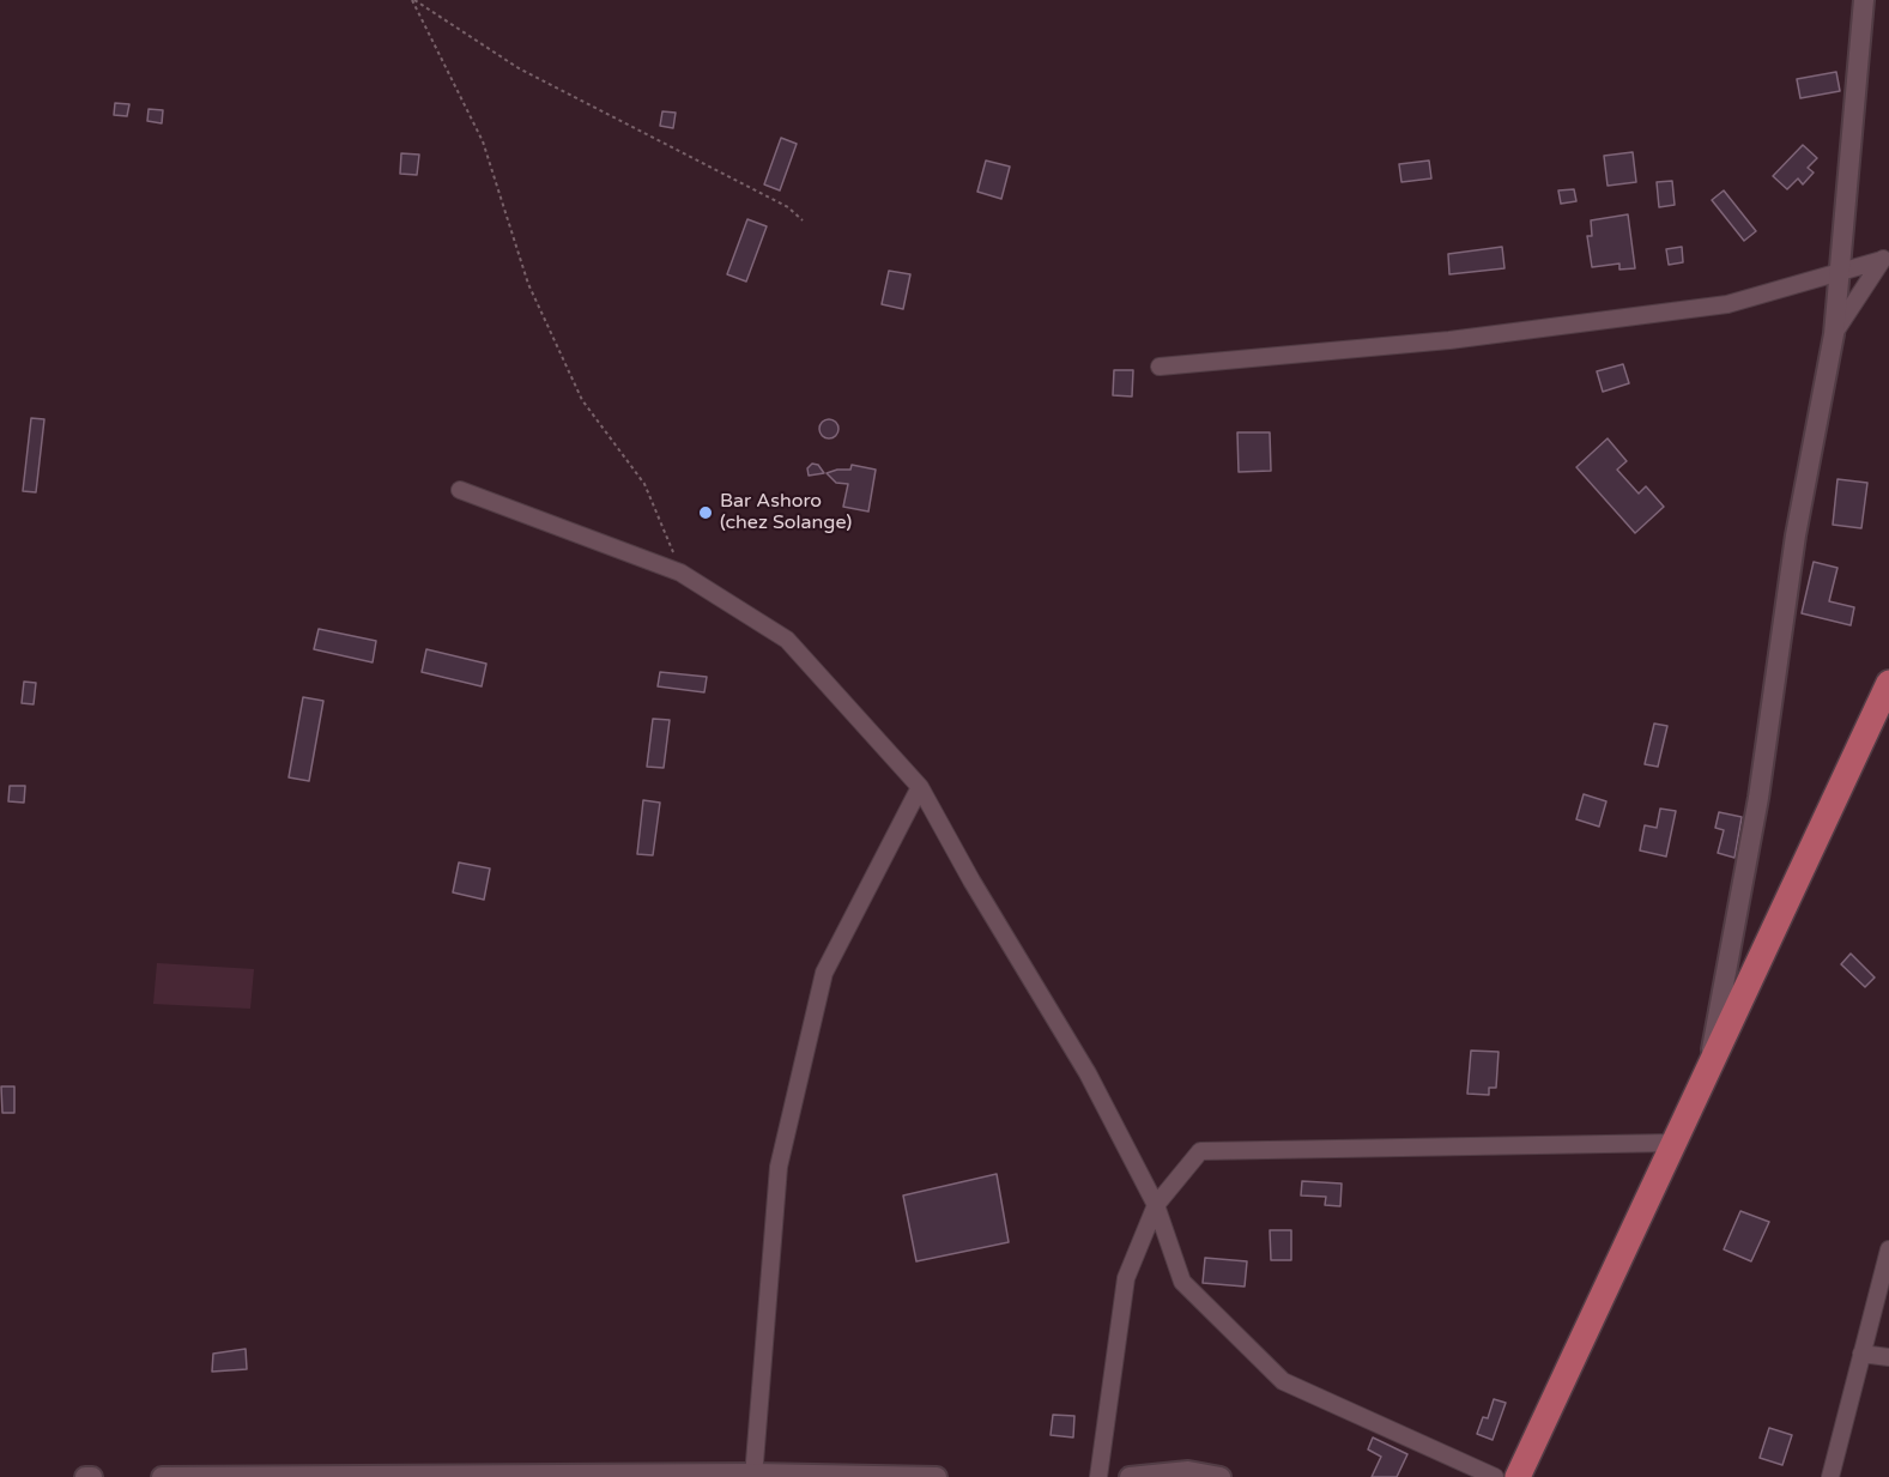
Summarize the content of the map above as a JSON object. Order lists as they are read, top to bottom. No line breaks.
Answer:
{"places":["Bar Ashoro (chez Solange)"]}
